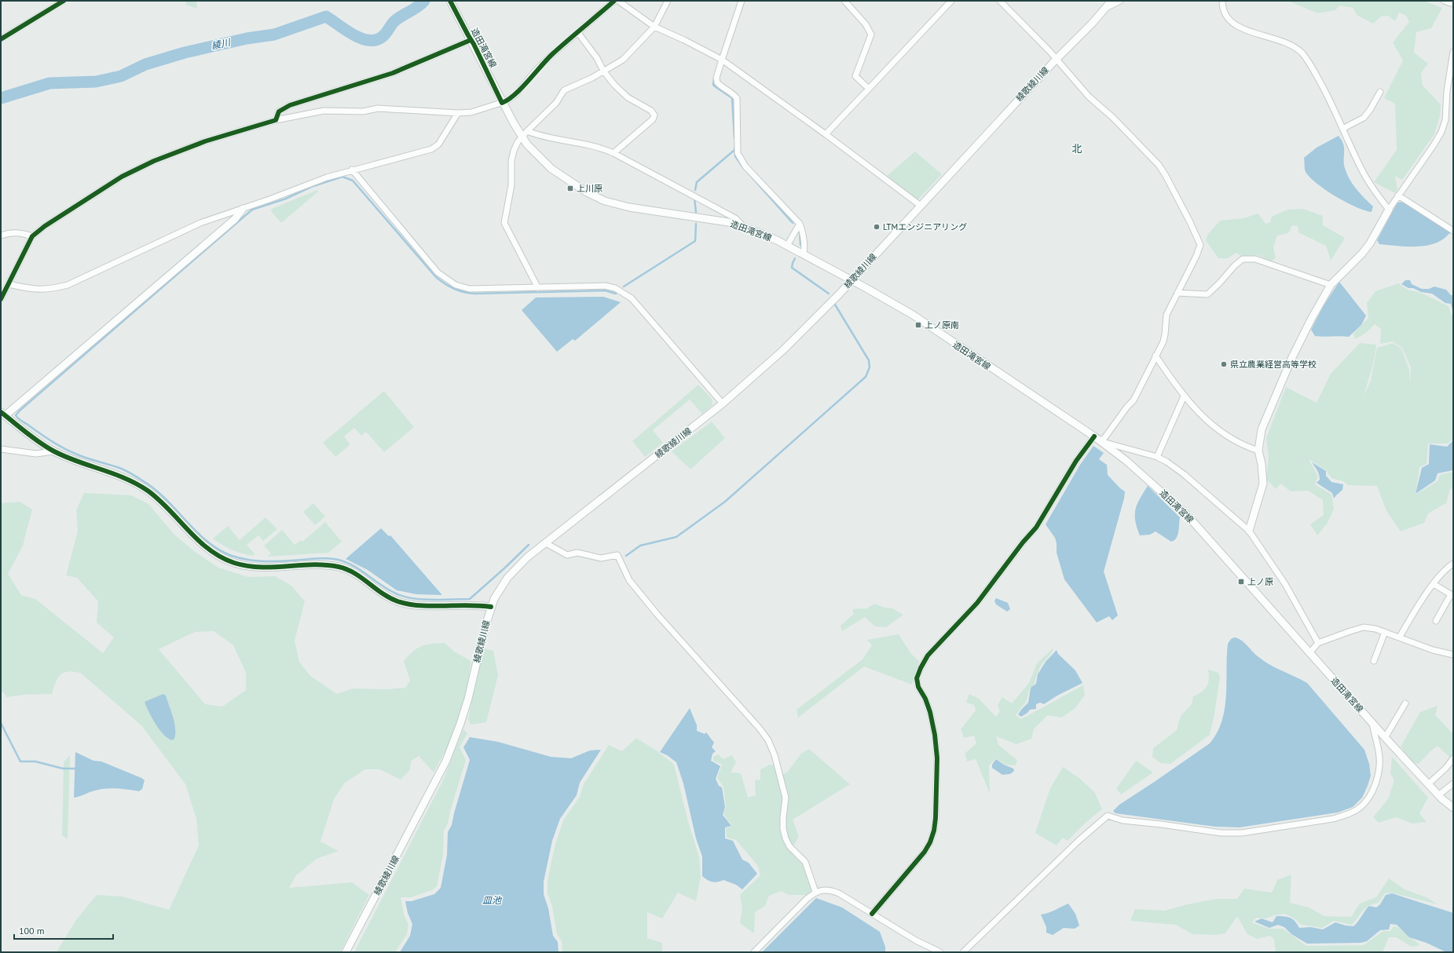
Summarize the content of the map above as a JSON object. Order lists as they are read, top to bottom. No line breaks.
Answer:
{"streets":{"main road":["造田滝宮線","綾歌綾川線"]},"crossings":[["造田滝宮線","綾歌綾川線"]],"districts":["北"],"water":["綾川","皿池"],"places":{"transit":["上川原","上ノ原南","上ノ原"],"other":["LTMエンジニアリング","県立農業経営高等学校"]},"scale_bar":"100 m"}
